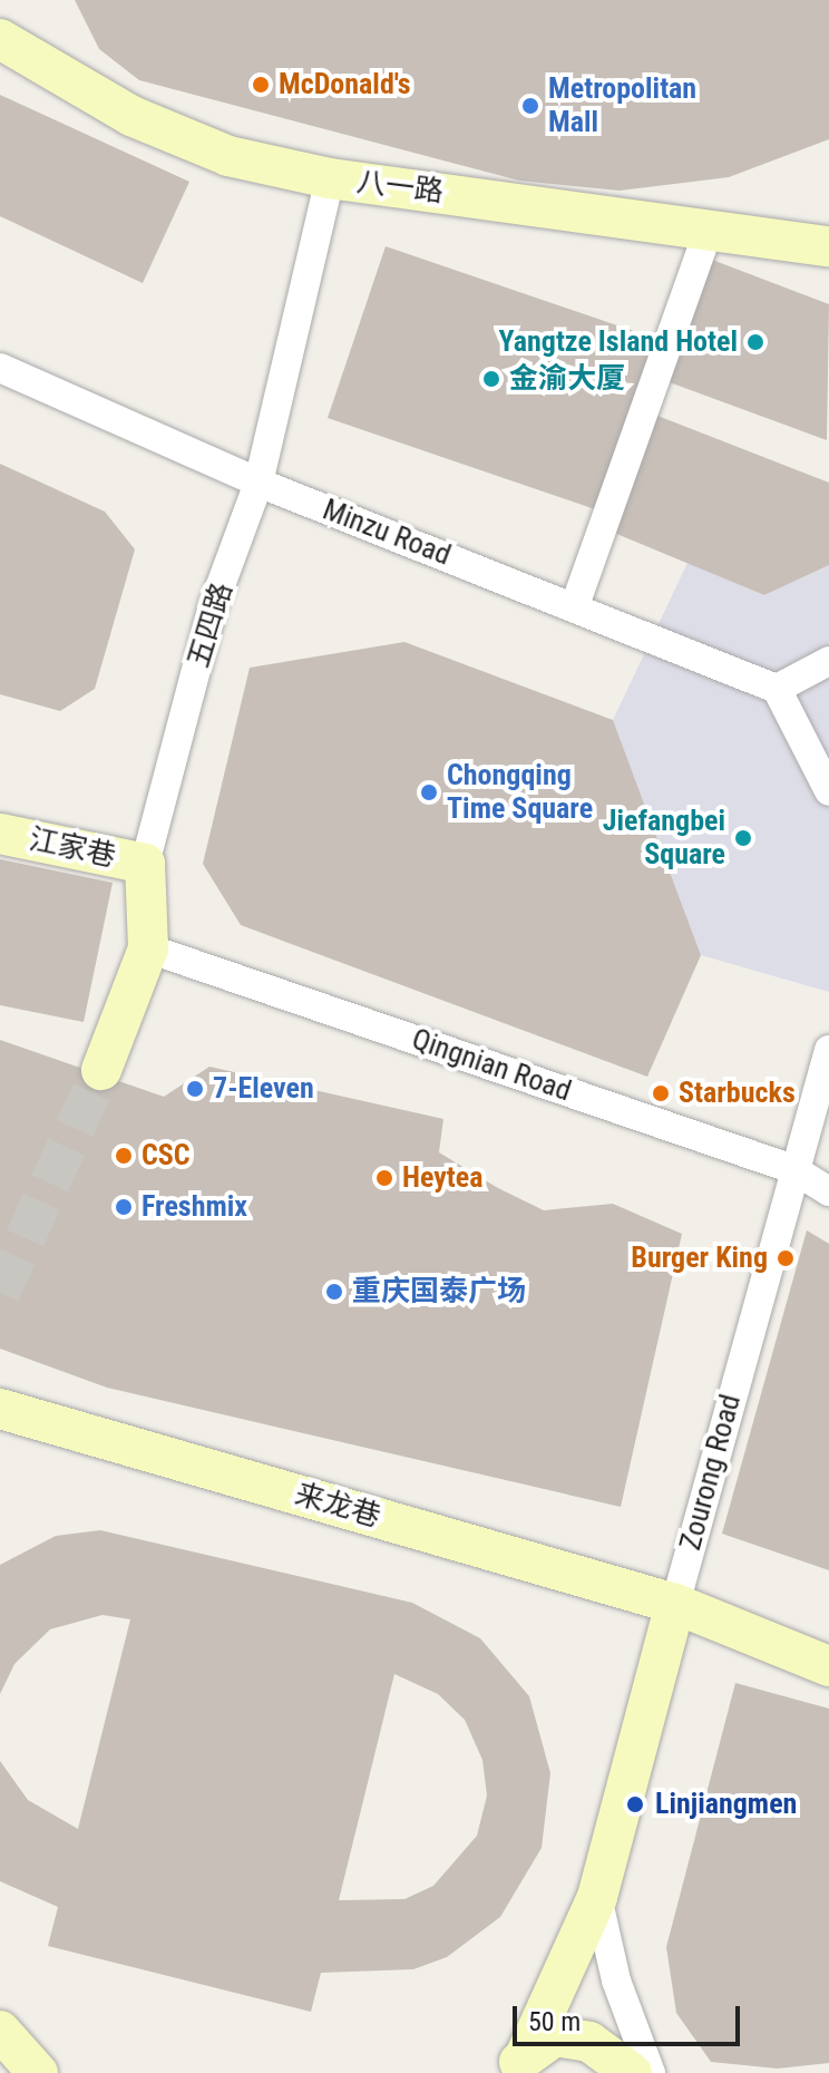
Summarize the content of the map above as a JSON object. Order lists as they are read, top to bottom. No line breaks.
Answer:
{"streets":{"street":["八一路","Minzu Road","五四路","江家巷","Qingnian Road","Zourong Road","来龙巷"]},"crossings":[["八一路","五四路"],["Minzu Road","五四路"],["五四路","江家巷"],["五四路","Qingnian Road"],["Qingnian Road","Zourong Road"],["Zourong Road","来龙巷"]],"places":["McDonald's","Metropolitan Mall","Yangtze Island Hotel","金渝大厦","Chongqing Time Square","Jiefangbei Square","7-Eleven","Starbucks","CSC","Heytea","Freshmix","Burger King","重庆国泰广场","Linjiangmen"],"scale_bar":"50 m"}
